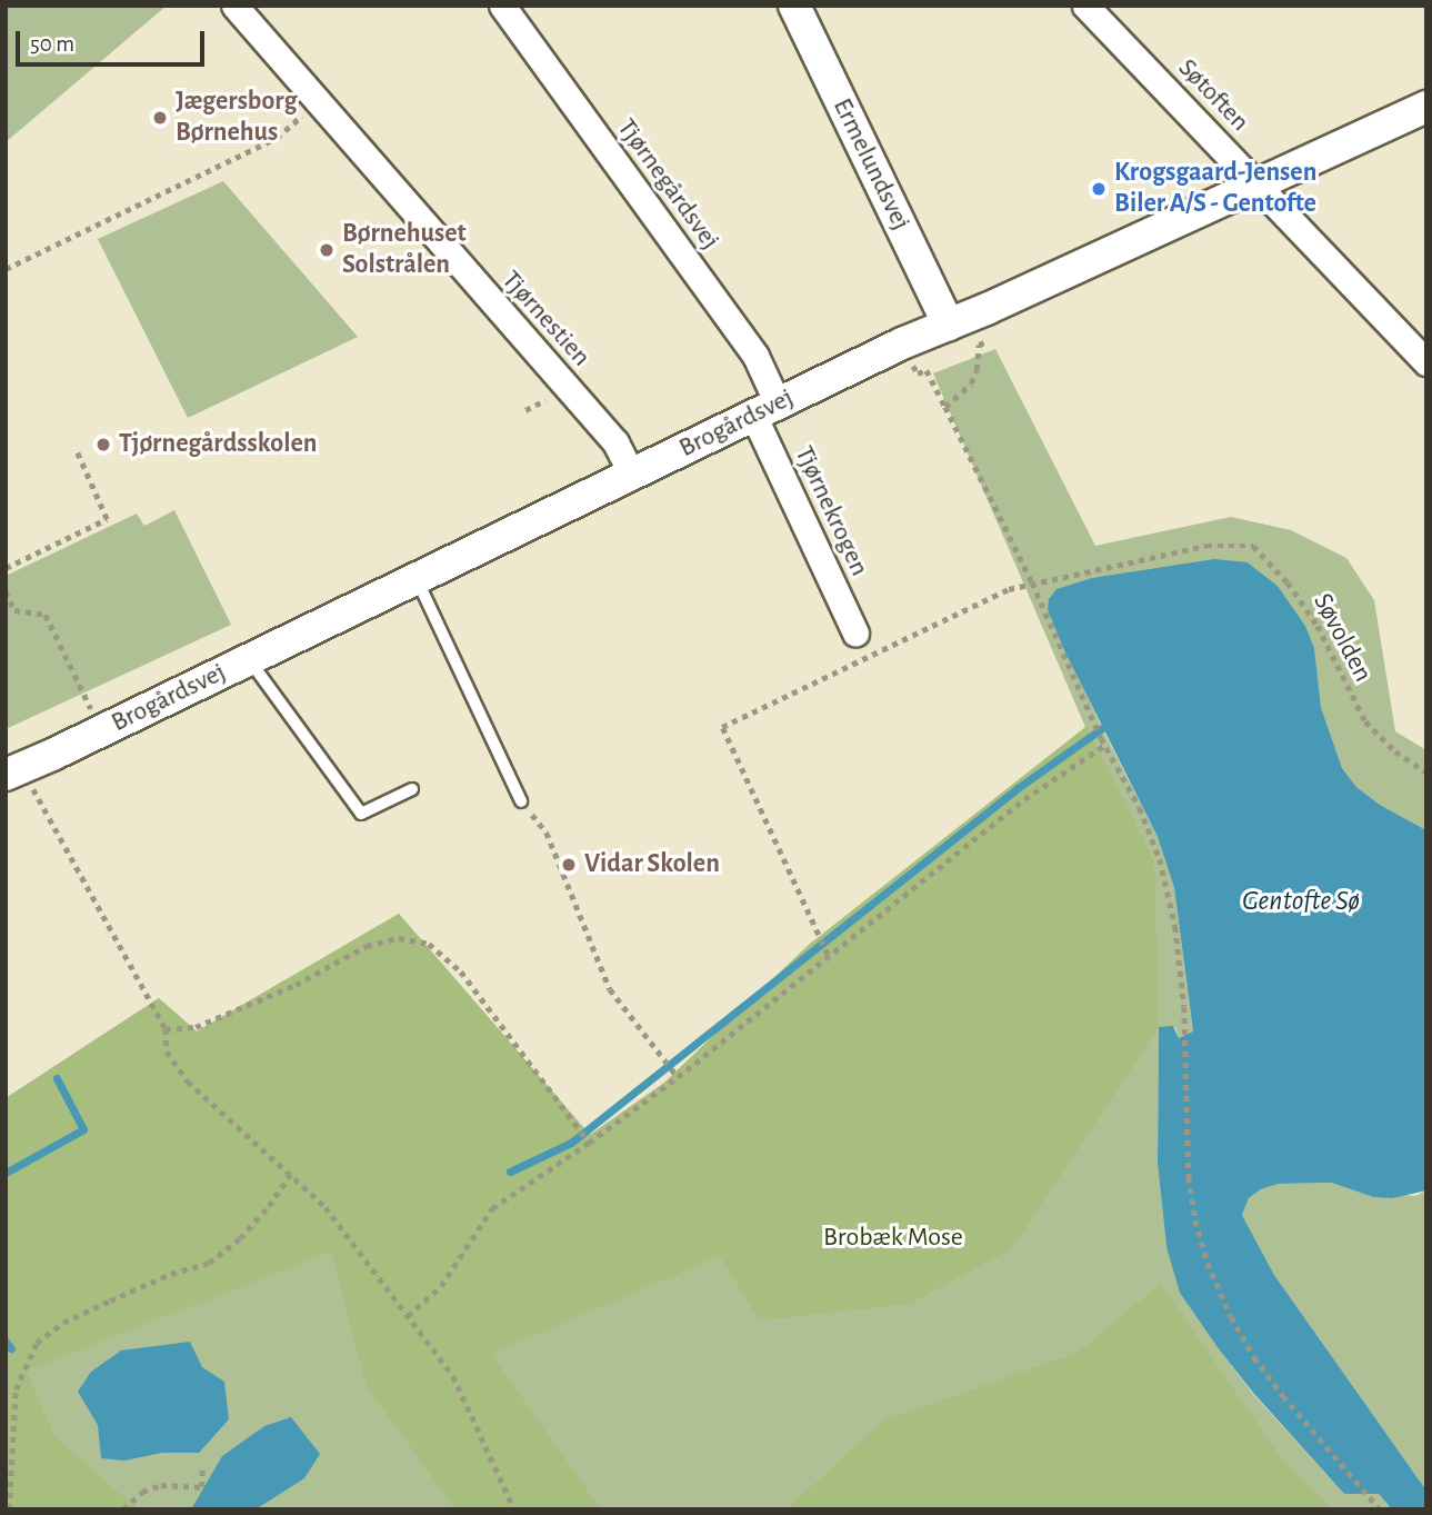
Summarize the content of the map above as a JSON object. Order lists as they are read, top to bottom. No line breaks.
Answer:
{"streets":{"street":["Søtoften","Ermelundsvej","Tjørnegårdsvej","Tjørnestien","Brogårdsvej","Tjørnekrogen"],"path":["Søvolden"]},"crossings":[["Søtoften","Brogårdsvej"],["Ermelundsvej","Brogårdsvej"],["Tjørnegårdsvej","Brogårdsvej"],["Tjørnegårdsvej","Tjørnekrogen"],["Tjørnestien","Brogårdsvej"],["Brogårdsvej","Tjørnekrogen"]],"water":["Gentofte Sø"],"parks":["Brobæk Mose"],"places":["Jægersborg Børnehus","Krogsgaard-Jensen Biler A/S - Gentofte","Børnehuset Solstrålen","Tjørnegårdsskolen","Vidar Skolen"],"scale_bar":"50 m"}
